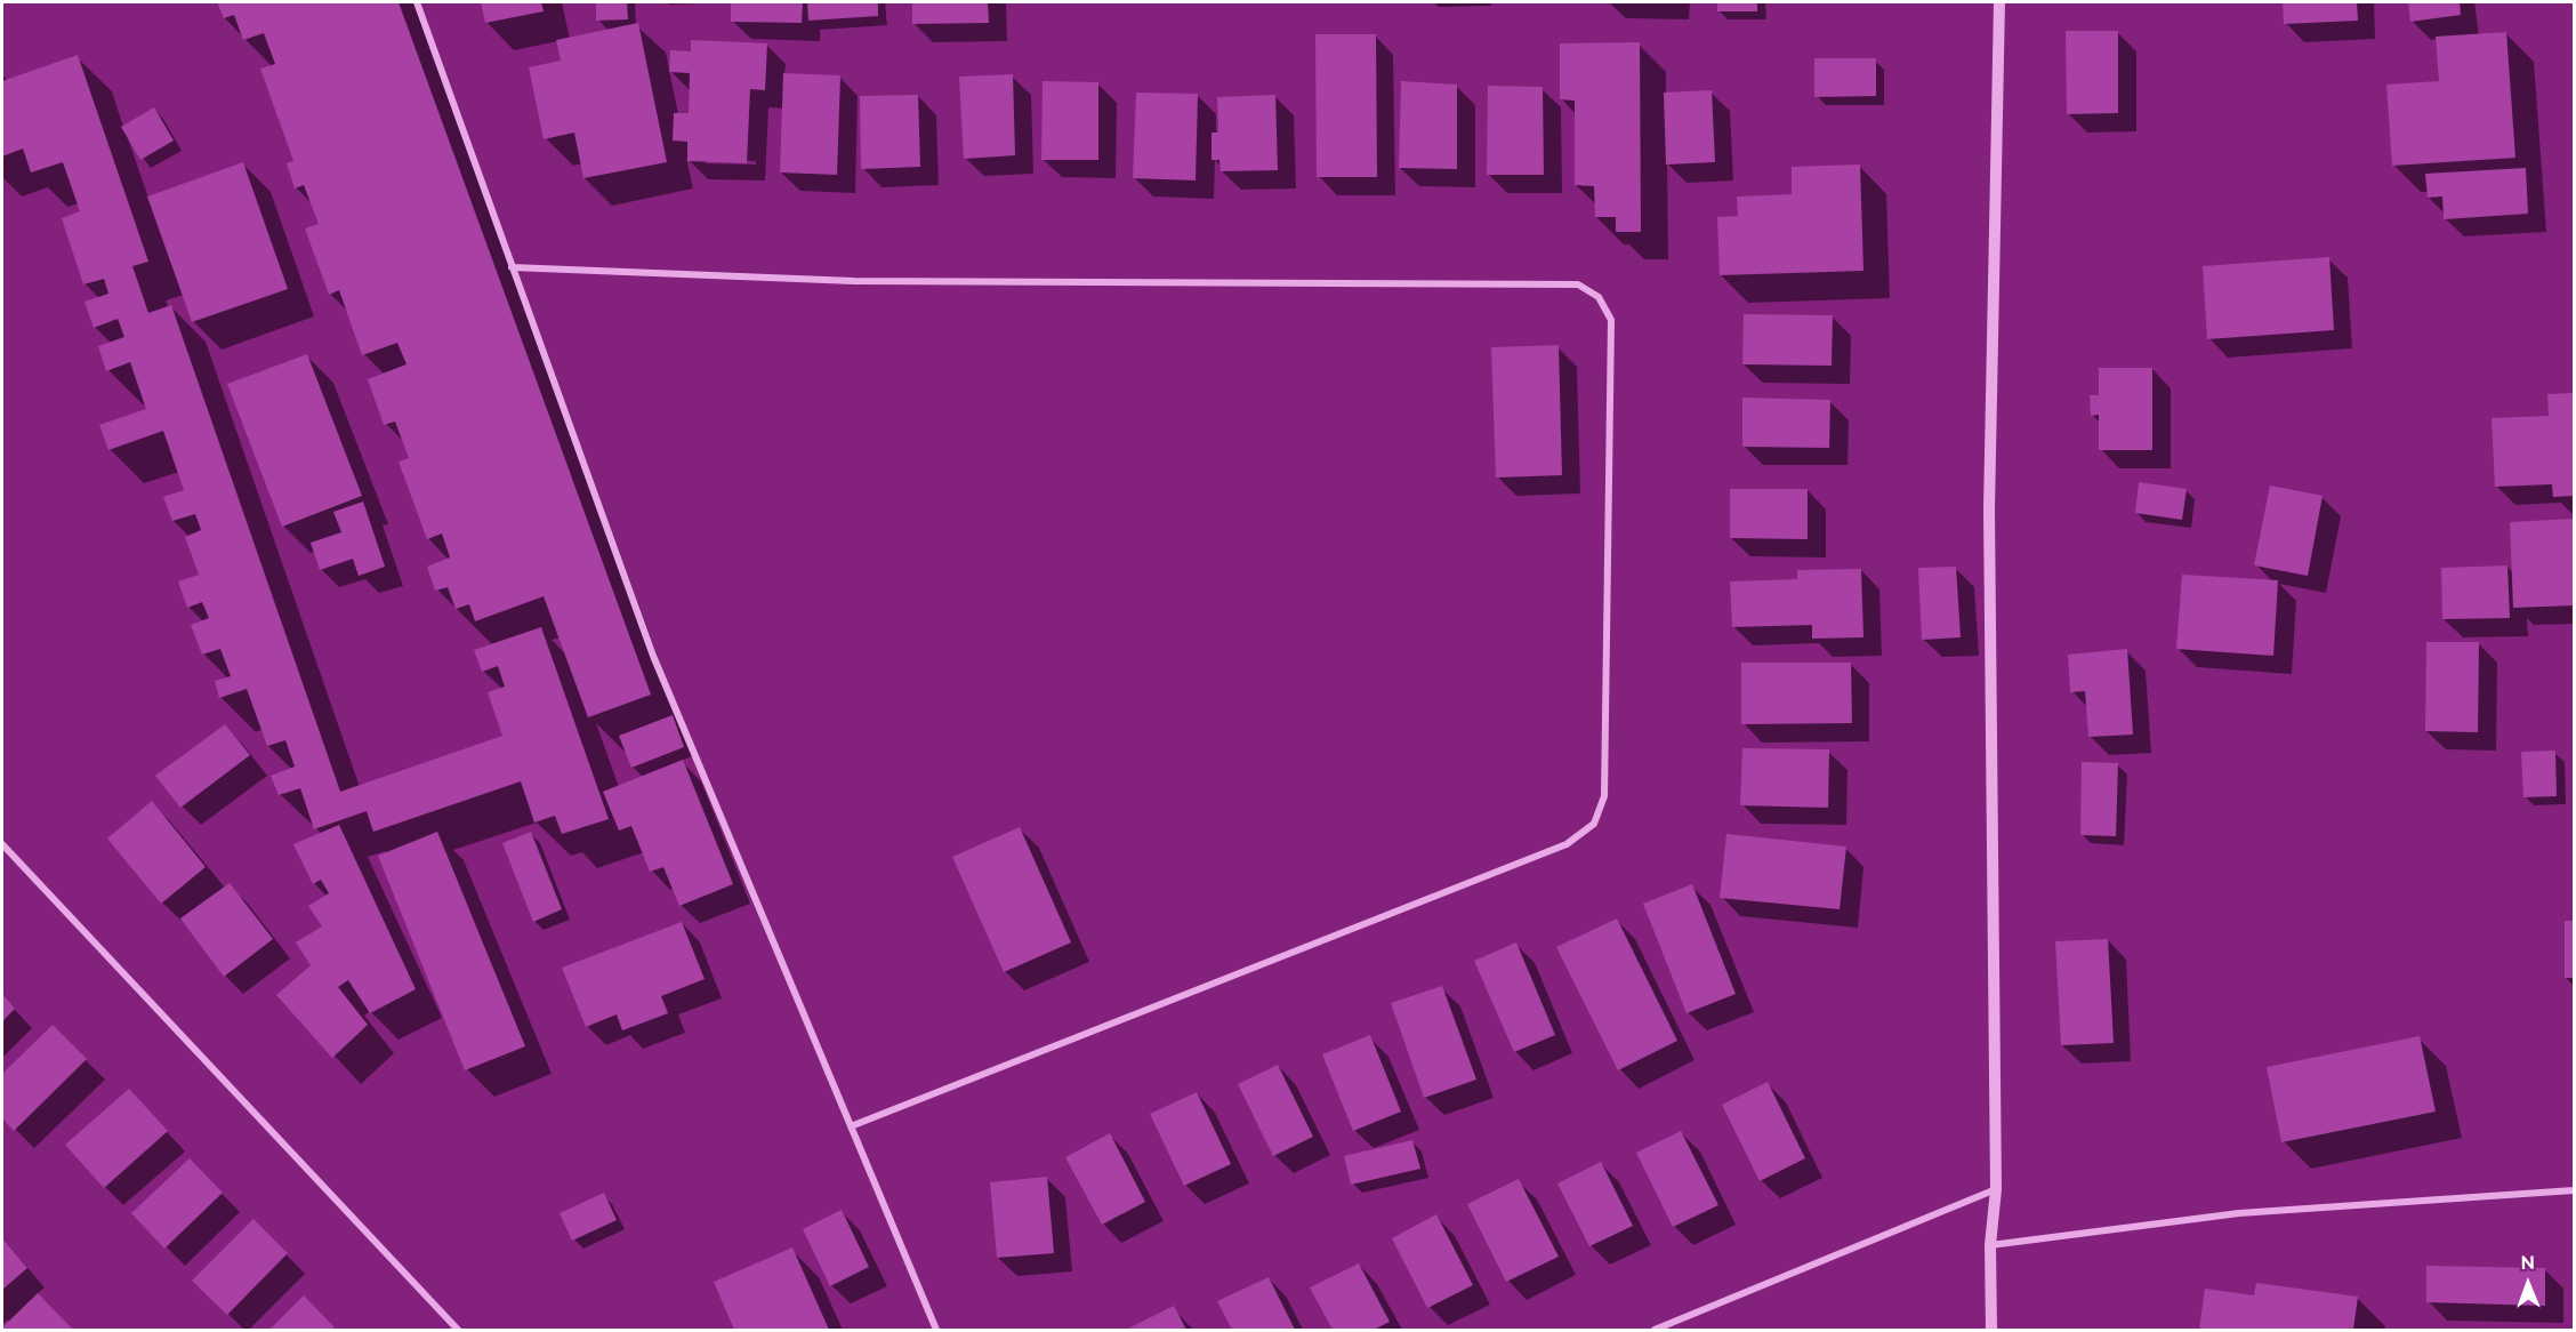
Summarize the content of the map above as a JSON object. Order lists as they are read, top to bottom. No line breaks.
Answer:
{"north":"top"}
